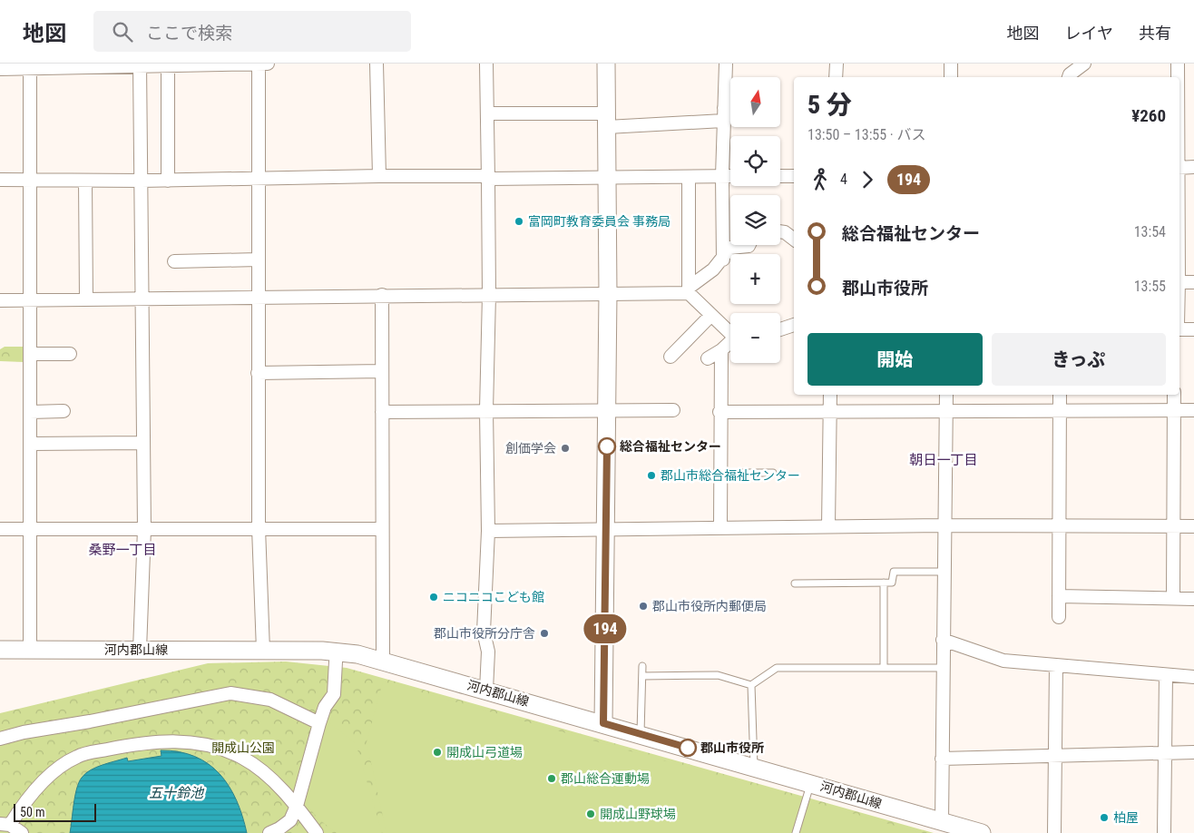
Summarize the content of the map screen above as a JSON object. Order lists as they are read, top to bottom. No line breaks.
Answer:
{"streets":{"main road":["河内郡山線"]},"districts":["朝日一丁目","桑野一丁目"],"water":["五十鈴池"],"parks":["開成山公園"],"places":["富岡町教育委員会 事務局","総合福祉センター","創価学会","郡山市総合福祉センター","ニコニコこども館","郡山市役所内郵便局","郡山市役所分庁舎","郡山市役所","開成山弓道場","郡山総合運動場","開成山野球場","柏屋"],"lines":["bus line 194"],"scale_bar":"50 m","north":"top","page":{"header":"地図","search":"ここで検索","nav":["地図","レイヤ","共有"],"on_map":"194","map_buttons":["+","−"],"heading":["5 分","13:50 – 13:55 · バス","¥260"],"legs":["4","194"],"list":[{"name":"総合福祉センター","value":"13:54"},{"name":"郡山市役所","value":"13:55"}],"buttons":["開始","きっぷ"],"scale":"50 m"}}
